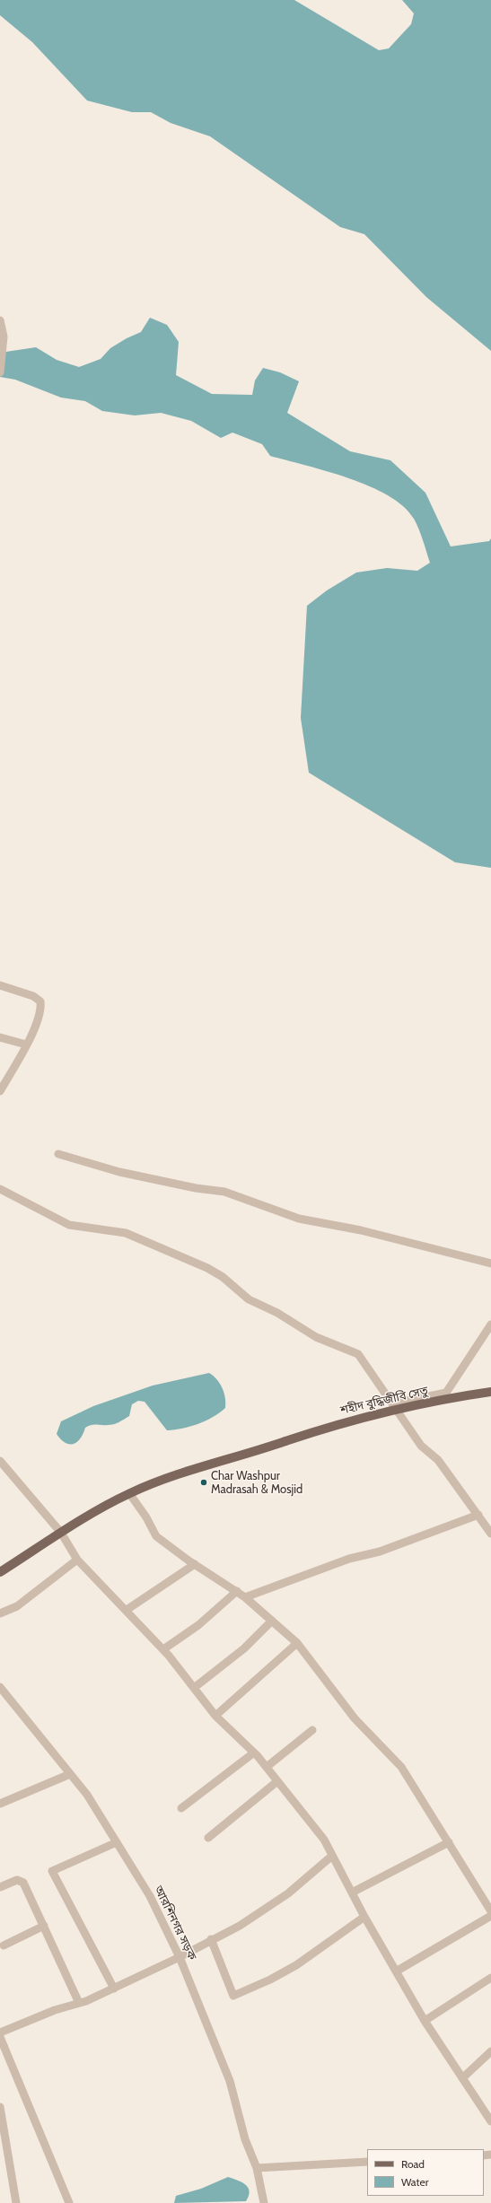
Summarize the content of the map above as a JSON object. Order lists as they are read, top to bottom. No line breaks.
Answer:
{"streets":{"main road":["শহীদ বুদ্ধিজীবি সেতু"],"street":["আরশিনগর সড়ক"]},"places":["Char Washpur Madrasah & Mosjid"],"legend":["Road","Water"]}
